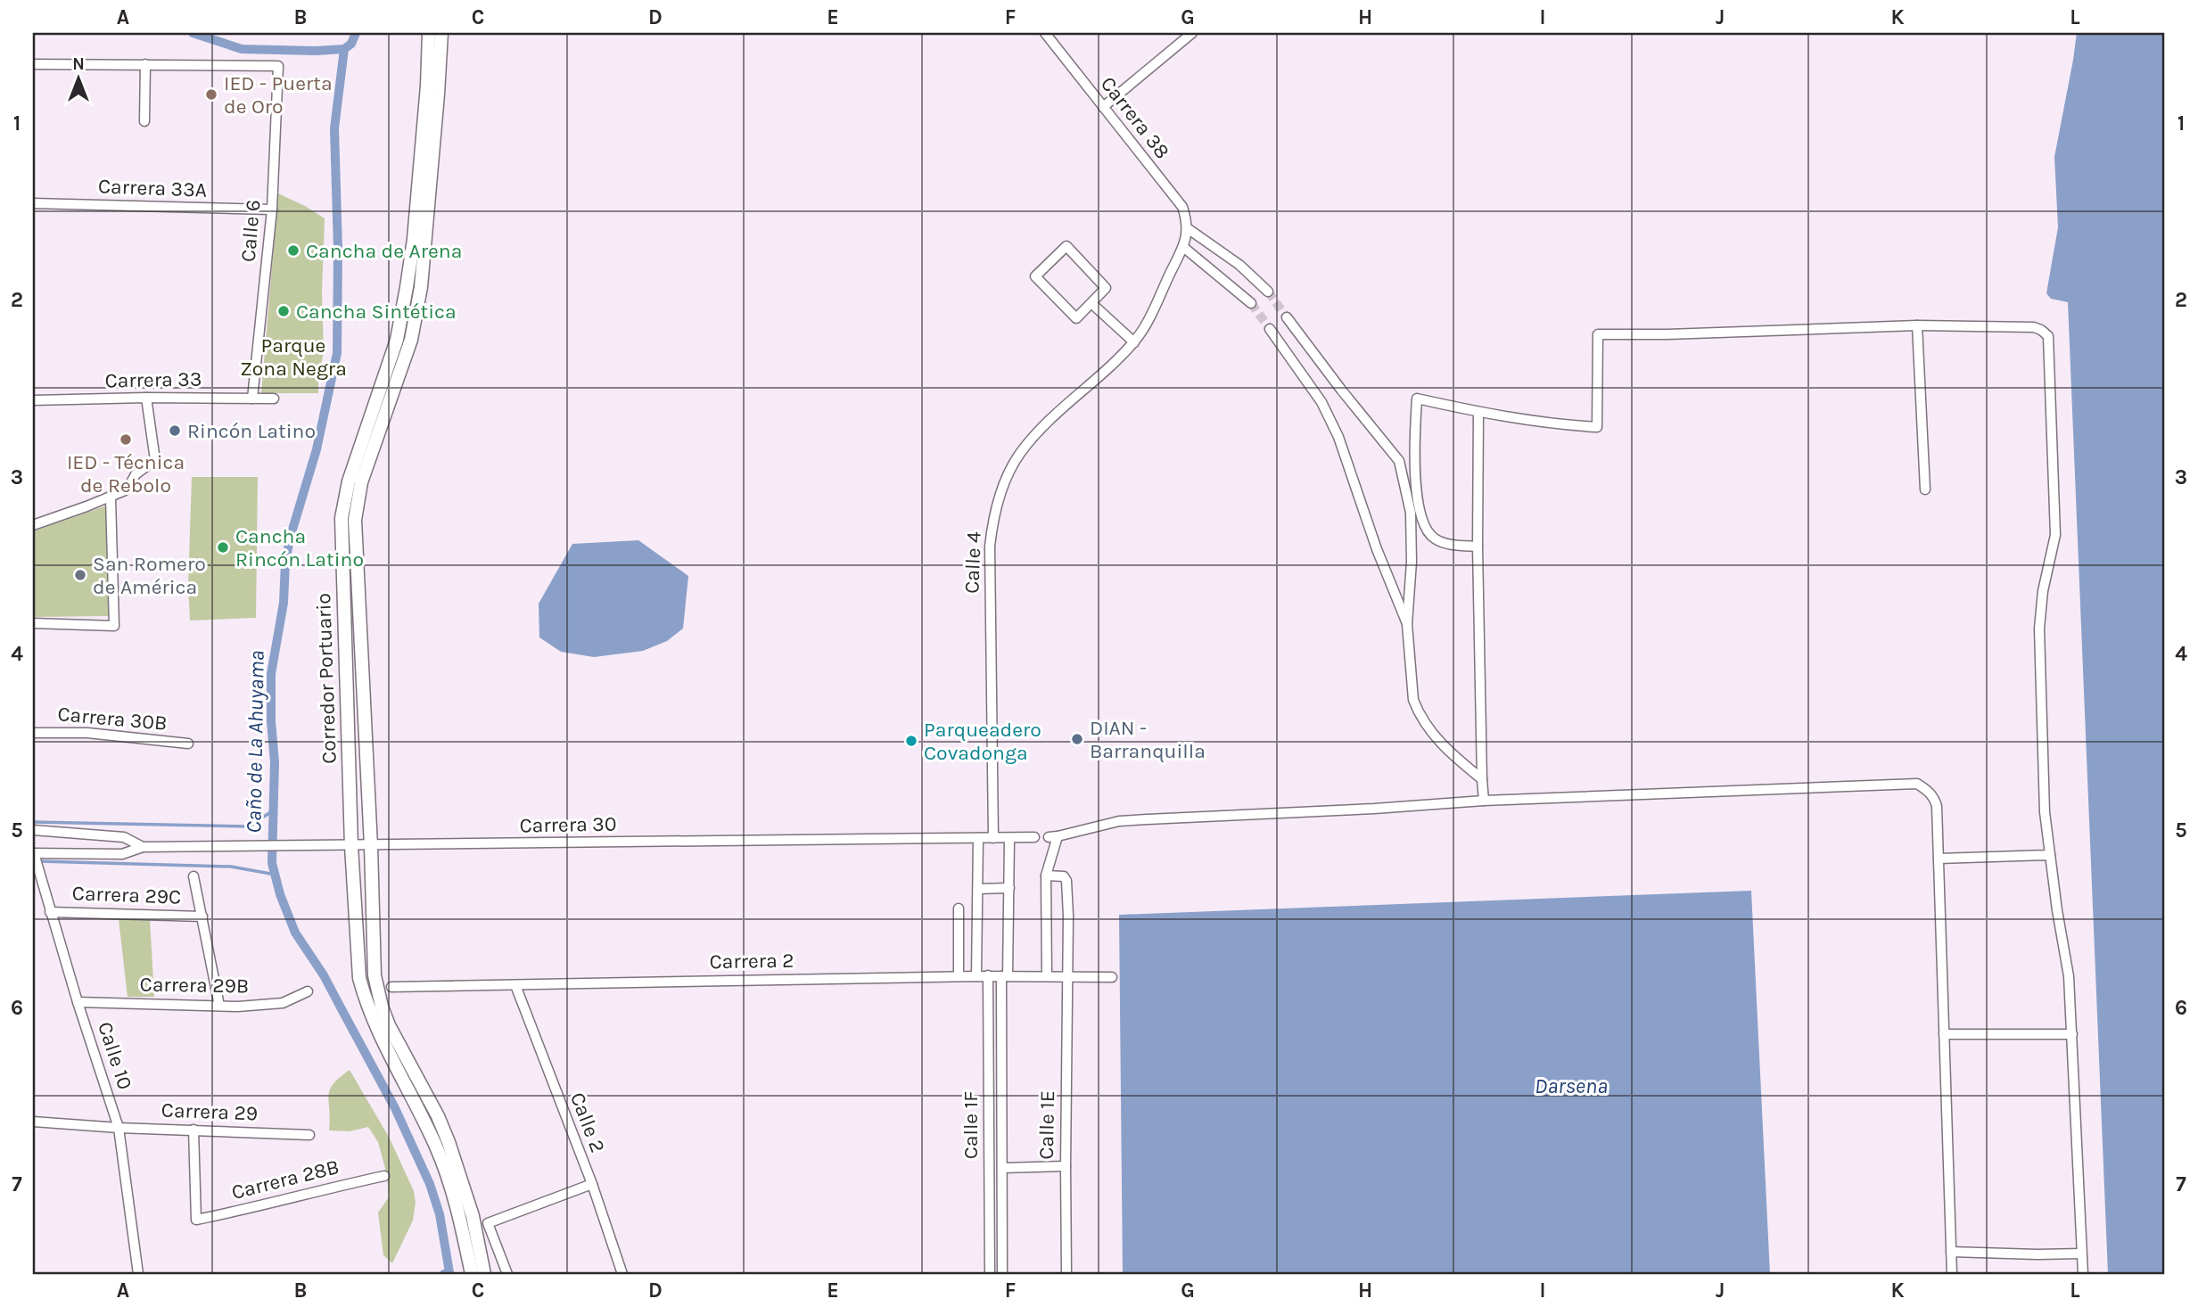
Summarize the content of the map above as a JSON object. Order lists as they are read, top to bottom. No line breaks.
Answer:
{"streets":{"main road":["Corredor Portuario"],"street":["Carrera 38","Carrera 33A","Calle 6","Carrera 33","Calle 4","Carrera 30B","Carrera 30","Carrera 29C","Carrera 2","Carrera 29B","Calle 10","Carrera 29","Calle 2","Calle 1F","Calle 1E","Carrera 28B"]},"crossings":[["Carrera 38","Calle 4"],["Carrera 33A","Calle 6"],["Calle 6","Carrera 33"],["Calle 4","Carrera 30"],["Corredor Portuario","Carrera 30"],["Carrera 30","Calle 10"],["Carrera 30","Calle 1F"],["Carrera 29C","Calle 10"],["Carrera 2","Calle 2"],["Carrera 2","Calle 1F"],["Carrera 2","Calle 1E"],["Carrera 29B","Calle 10"],["Calle 10","Carrera 29"],["Carrera 29","Carrera 28B"]],"water":["Caño de La Ahuyama","Darsena"],"parks":["Parque Zona Negra"],"places":["IED - Puerta de Oro","Cancha de Arena","Cancha Sintética","Rincón Latino","IED - Técnica de Rebolo","Cancha Rincón Latino","San Romero de América","DIAN - Barranquilla","Parqueadero Covadonga"],"north":"top","grid":{"columns":["A","B","C","D","E","F","G","H","I","J","K","L"],"rows":["1","2","3","4","5","6","7"]}}
